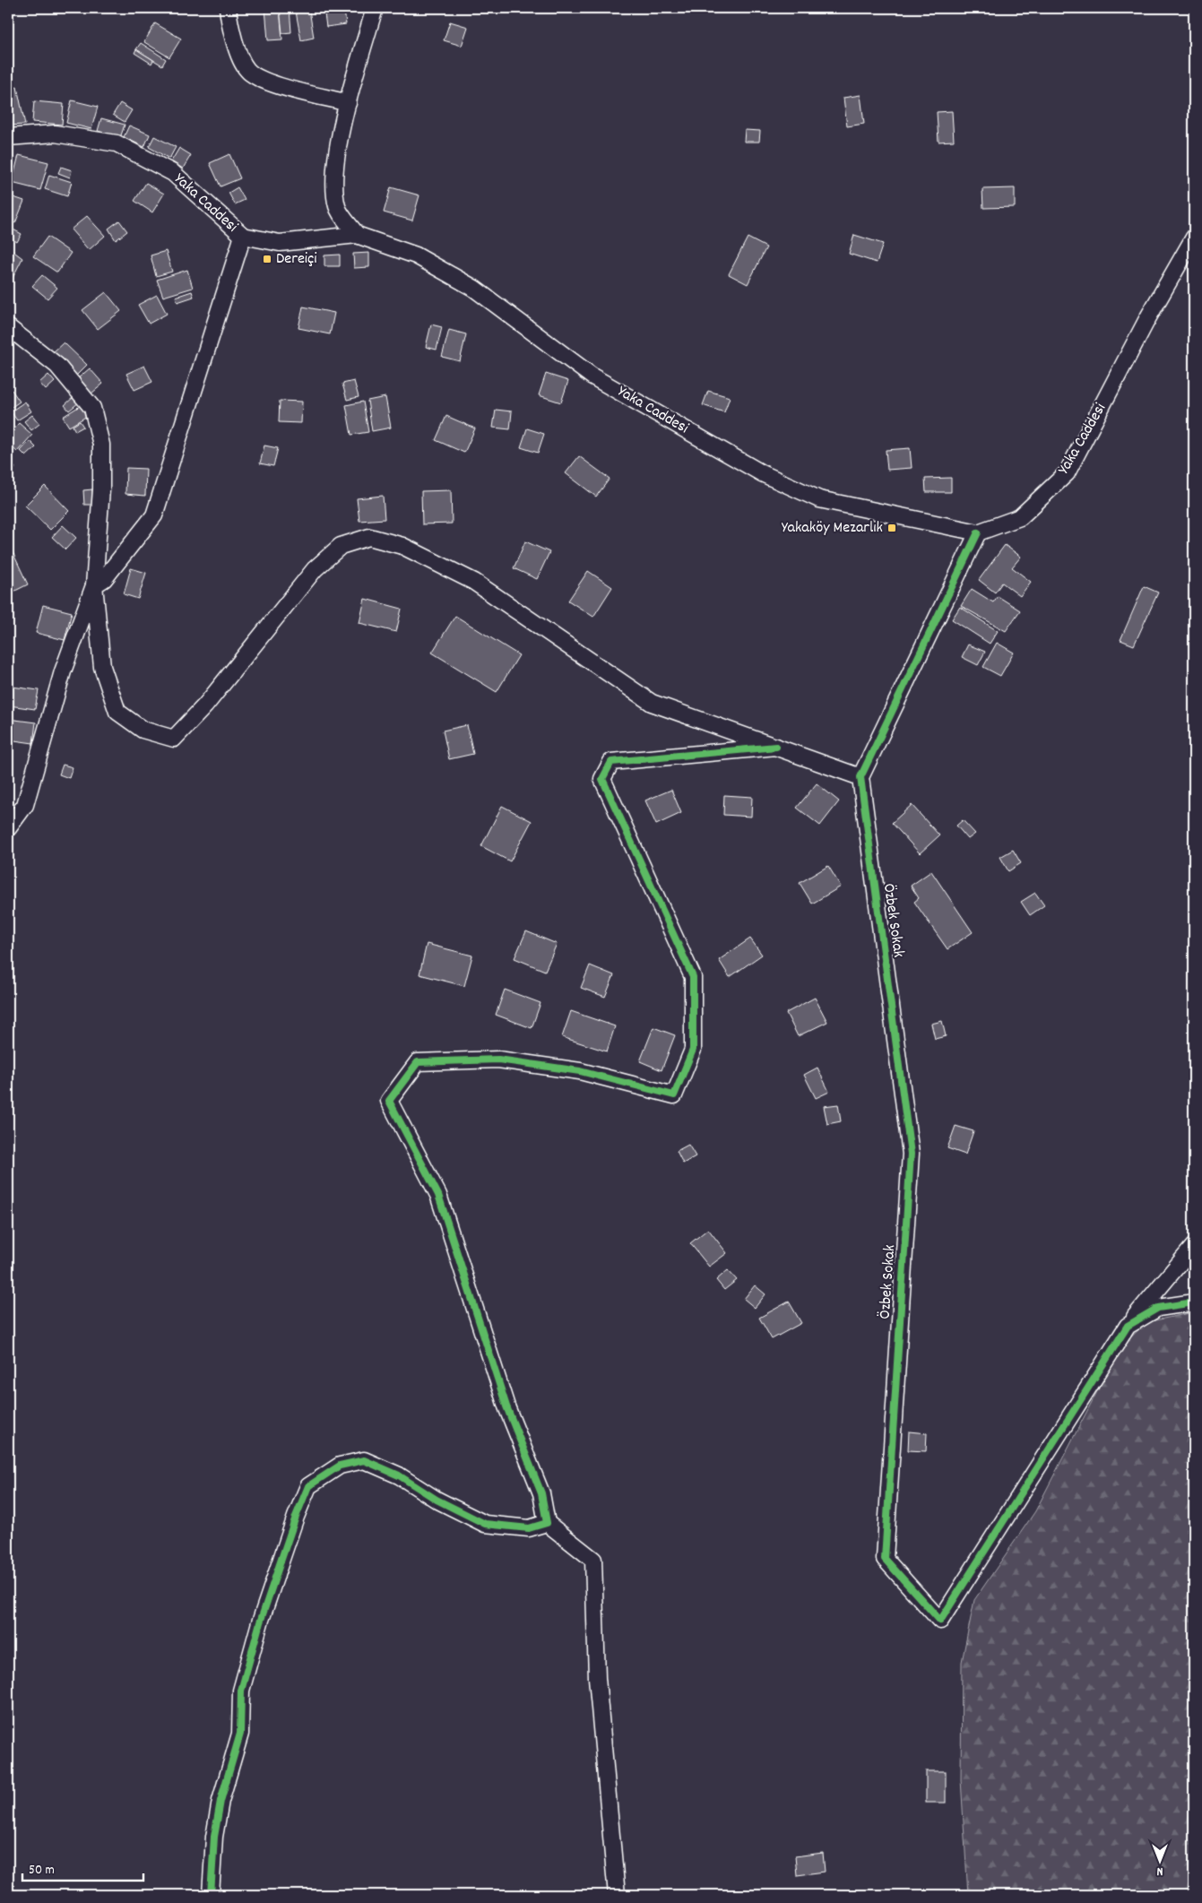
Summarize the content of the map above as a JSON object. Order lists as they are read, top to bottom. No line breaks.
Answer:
{"streets":{"street":["Yaka Caddesi","Özbek Sokak"]},"places":{"transit":["Dereiçi","Yakaköy Mezarlık"]},"scale_bar":"50 m","north":"bottom"}
